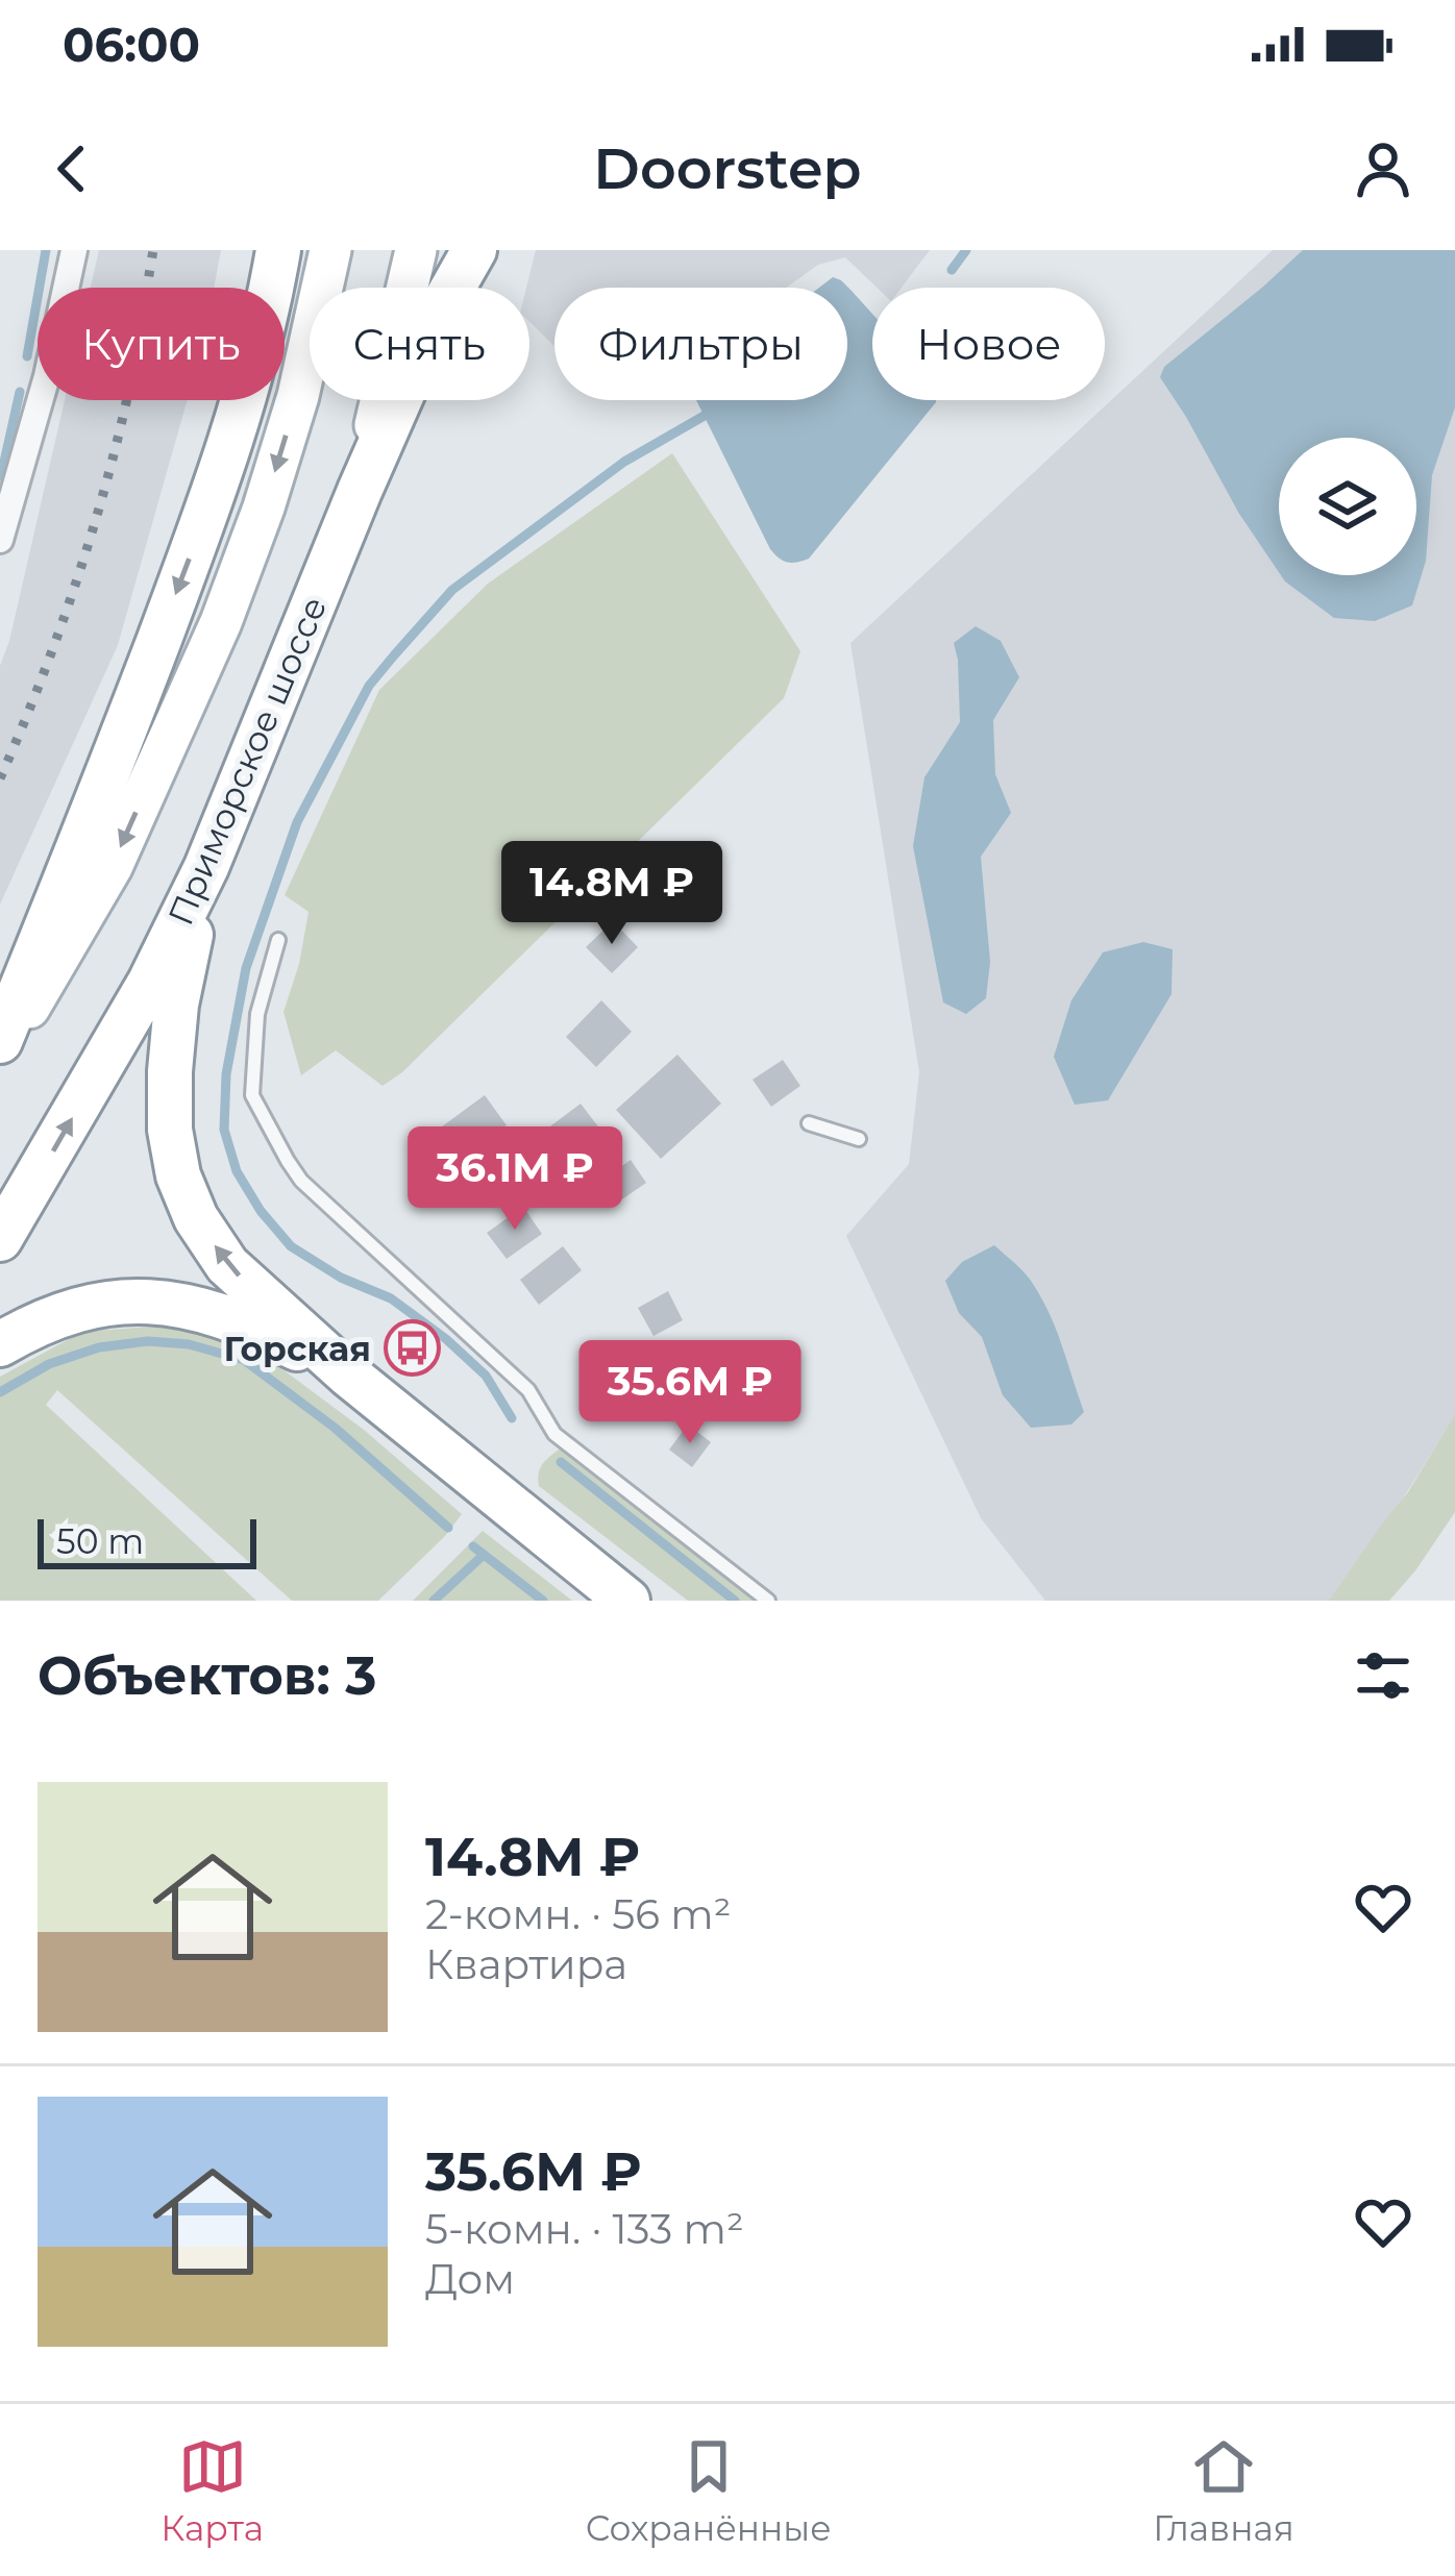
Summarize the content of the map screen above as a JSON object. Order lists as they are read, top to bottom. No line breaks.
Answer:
{"streets":{"highway":["Приморское шоссе"]},"places":{"bus stop":["Горская"]},"scale_bar":"50 m","page":{"status":"06:00","header":"Doorstep","chip":["Купить","Снять","Фильтры","Новое"],"price":["14.8M ₽","36.1M ₽","35.6M ₽"],"scale":"50 m","heading":"Объектов: 3","list":[{"name":"14.8M ₽","note":"2-комн. · 56 m² · Квартира"},{"name":"35.6M ₽","note":"5-комн. · 133 m² · Дом"}],"tabs":["Карта","Сохранённые","Главная"]}}
